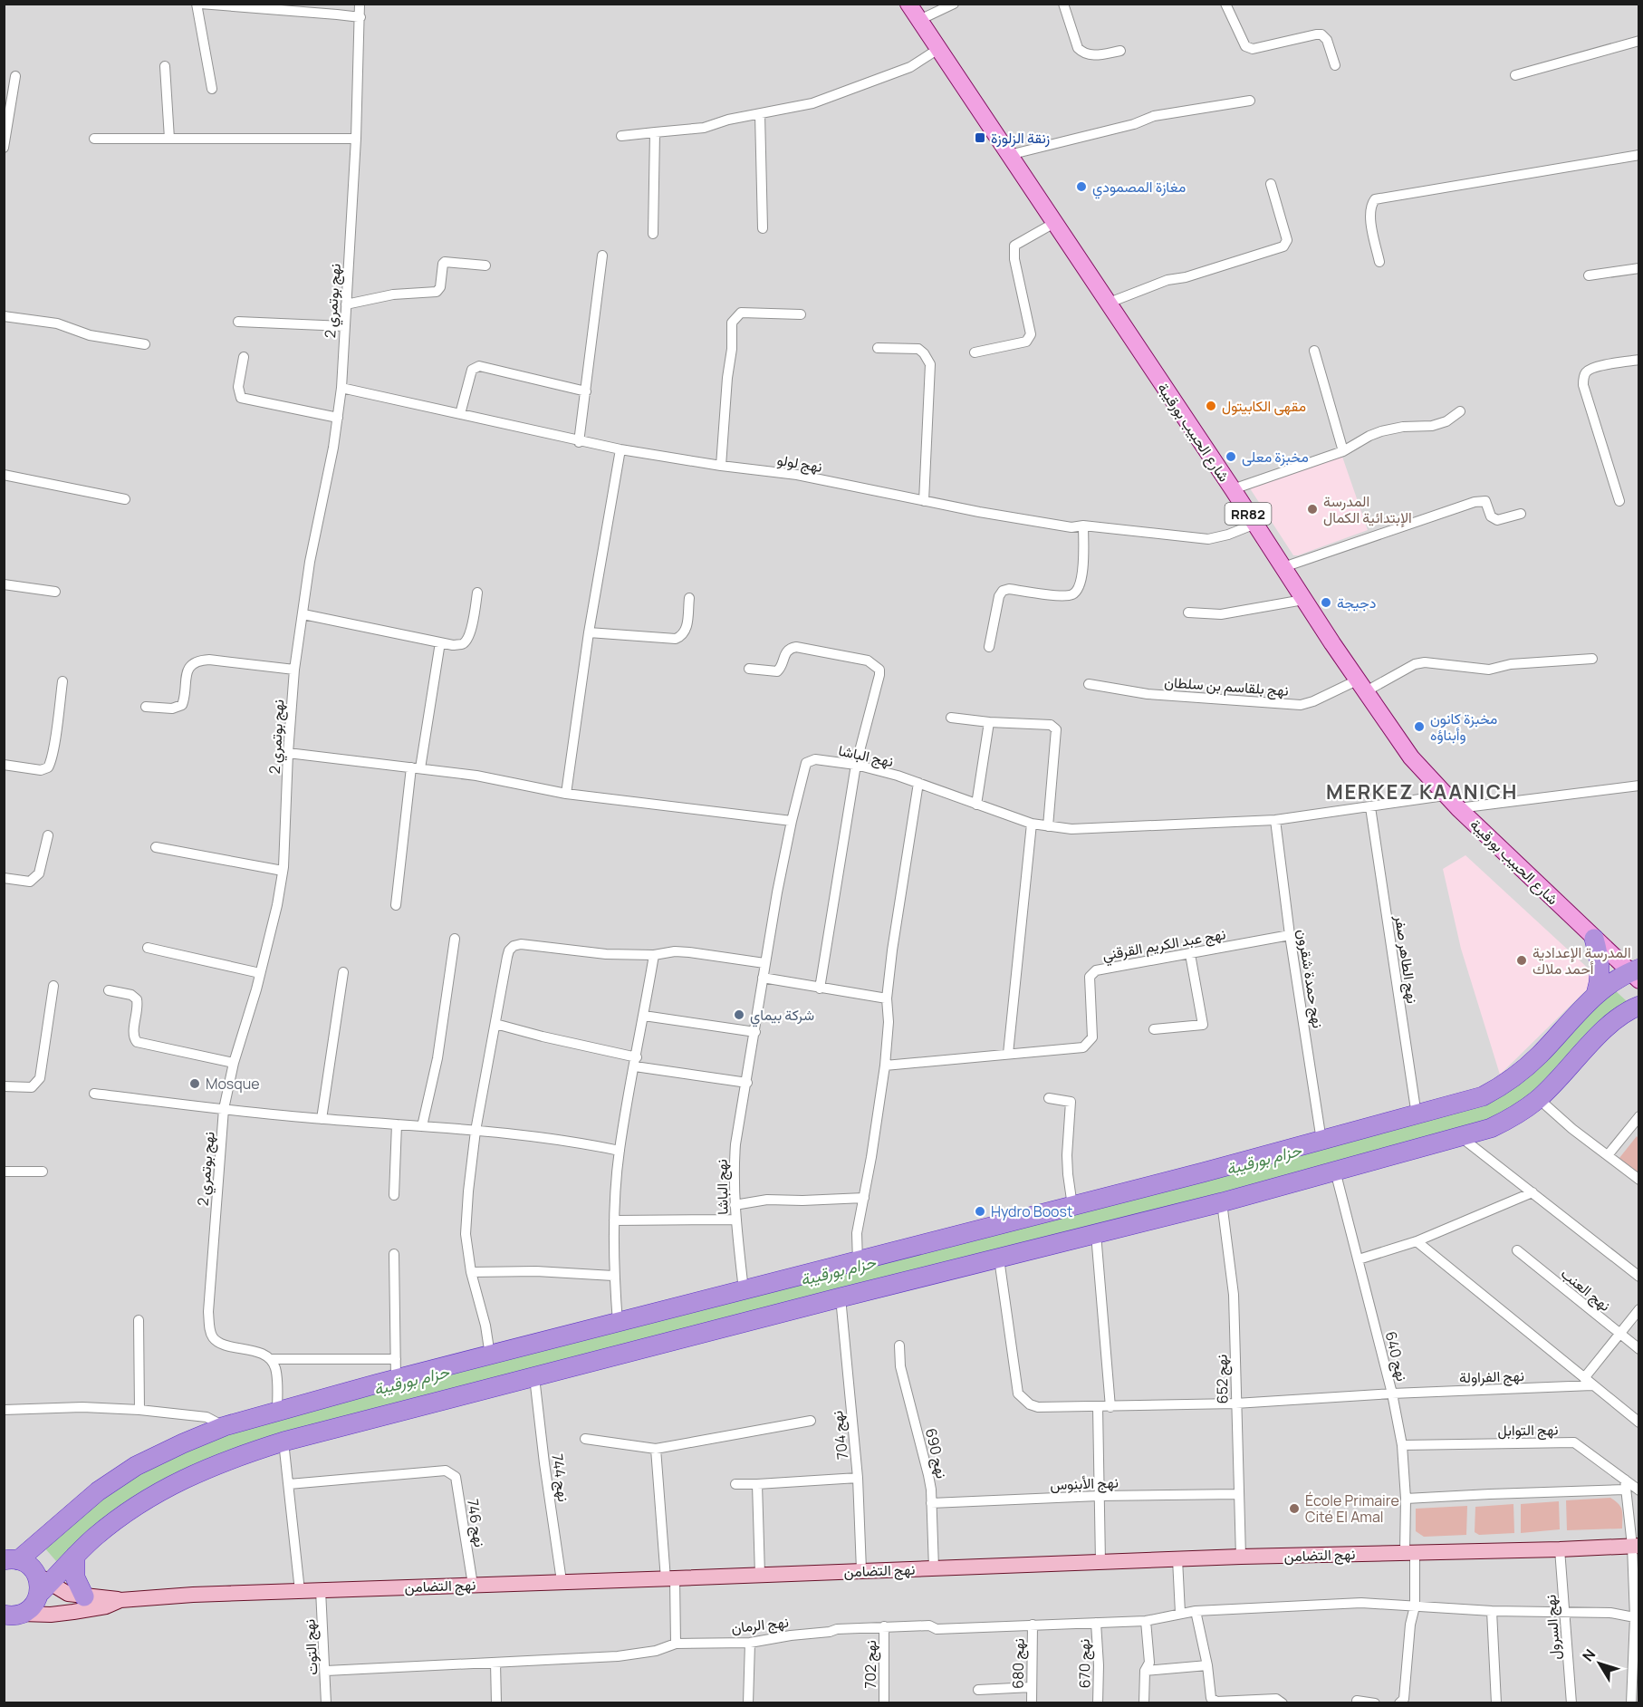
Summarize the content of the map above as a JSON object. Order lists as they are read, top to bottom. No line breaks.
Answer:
{"streets":{"main road":["شارع الحبيب بورقيبة","RR82"],"street":["نهج بوتمري 2","نهج لولو","نهج بلقاسم بن سلطان","نهج الباشا","نهج عبد الكريم القرقني","نهج الطاهر صفر","نهج حمدة شقرون","نهج العنب","نهج 640","نهج الفراولة","نهج 652","نهج التوابل","نهج 704","نهج 690","نهج 744","نهج الأبنوس","نهج 746","نهج التضامن","نهج الرمان","نهج السرول","نهج التوت","نهج 680","نهج 670","نهج 702"]},"crossings":[["نهج بوتمري 2","نهج لولو"],["شارع الحبيب بورقيبة","نهج لولو"],["شارع الحبيب بورقيبة","نهج بلقاسم بن سلطان"],["شارع الحبيب بورقيبة","نهج الباشا"],["نهج الباشا","نهج الطاهر صفر"],["نهج الباشا","نهج حمدة شقرون"],["نهج عبد الكريم القرقني","نهج حمدة شقرون"],["نهج 640","نهج الفراولة"],["نهج 640","نهج التوابل"],["نهج 640","نهج التضامن"],["نهج 640","نهج الرمان"],["نهج الفراولة","نهج 652"],["نهج 652","نهج الأبنوس"],["نهج 652","نهج التضامن"],["نهج 704","نهج التضامن"],["نهج 690","نهج الأبنوس"],["نهج 690","نهج التضامن"],["نهج 744","نهج التضامن"],["نهج 746","نهج التضامن"],["نهج التضامن","نهج السرول"],["نهج التضامن","نهج التوت"],["نهج الرمان","نهج السرول"],["نهج الرمان","نهج التوت"],["نهج الرمان","نهج 680"],["نهج الرمان","نهج 670"],["نهج الرمان","نهج 702"]],"districts":["MERKEZ KAANICH"],"water":["حزام بورقيبة"],"places":{"transit":["زنقة الزلوزة"],"other":["مغازة المصمودي","مقهى الكابيتول","مخبزة معلى","المدرسة الإبتدائية الكمال","دجيجة","مخبزة كانون وأبناؤه","المدرسة الإعدادية أحمد ملاك","شركة بيماي","Mosque","Hydro Boost","École Primaire Cité El Amal"]},"north":"top left"}
